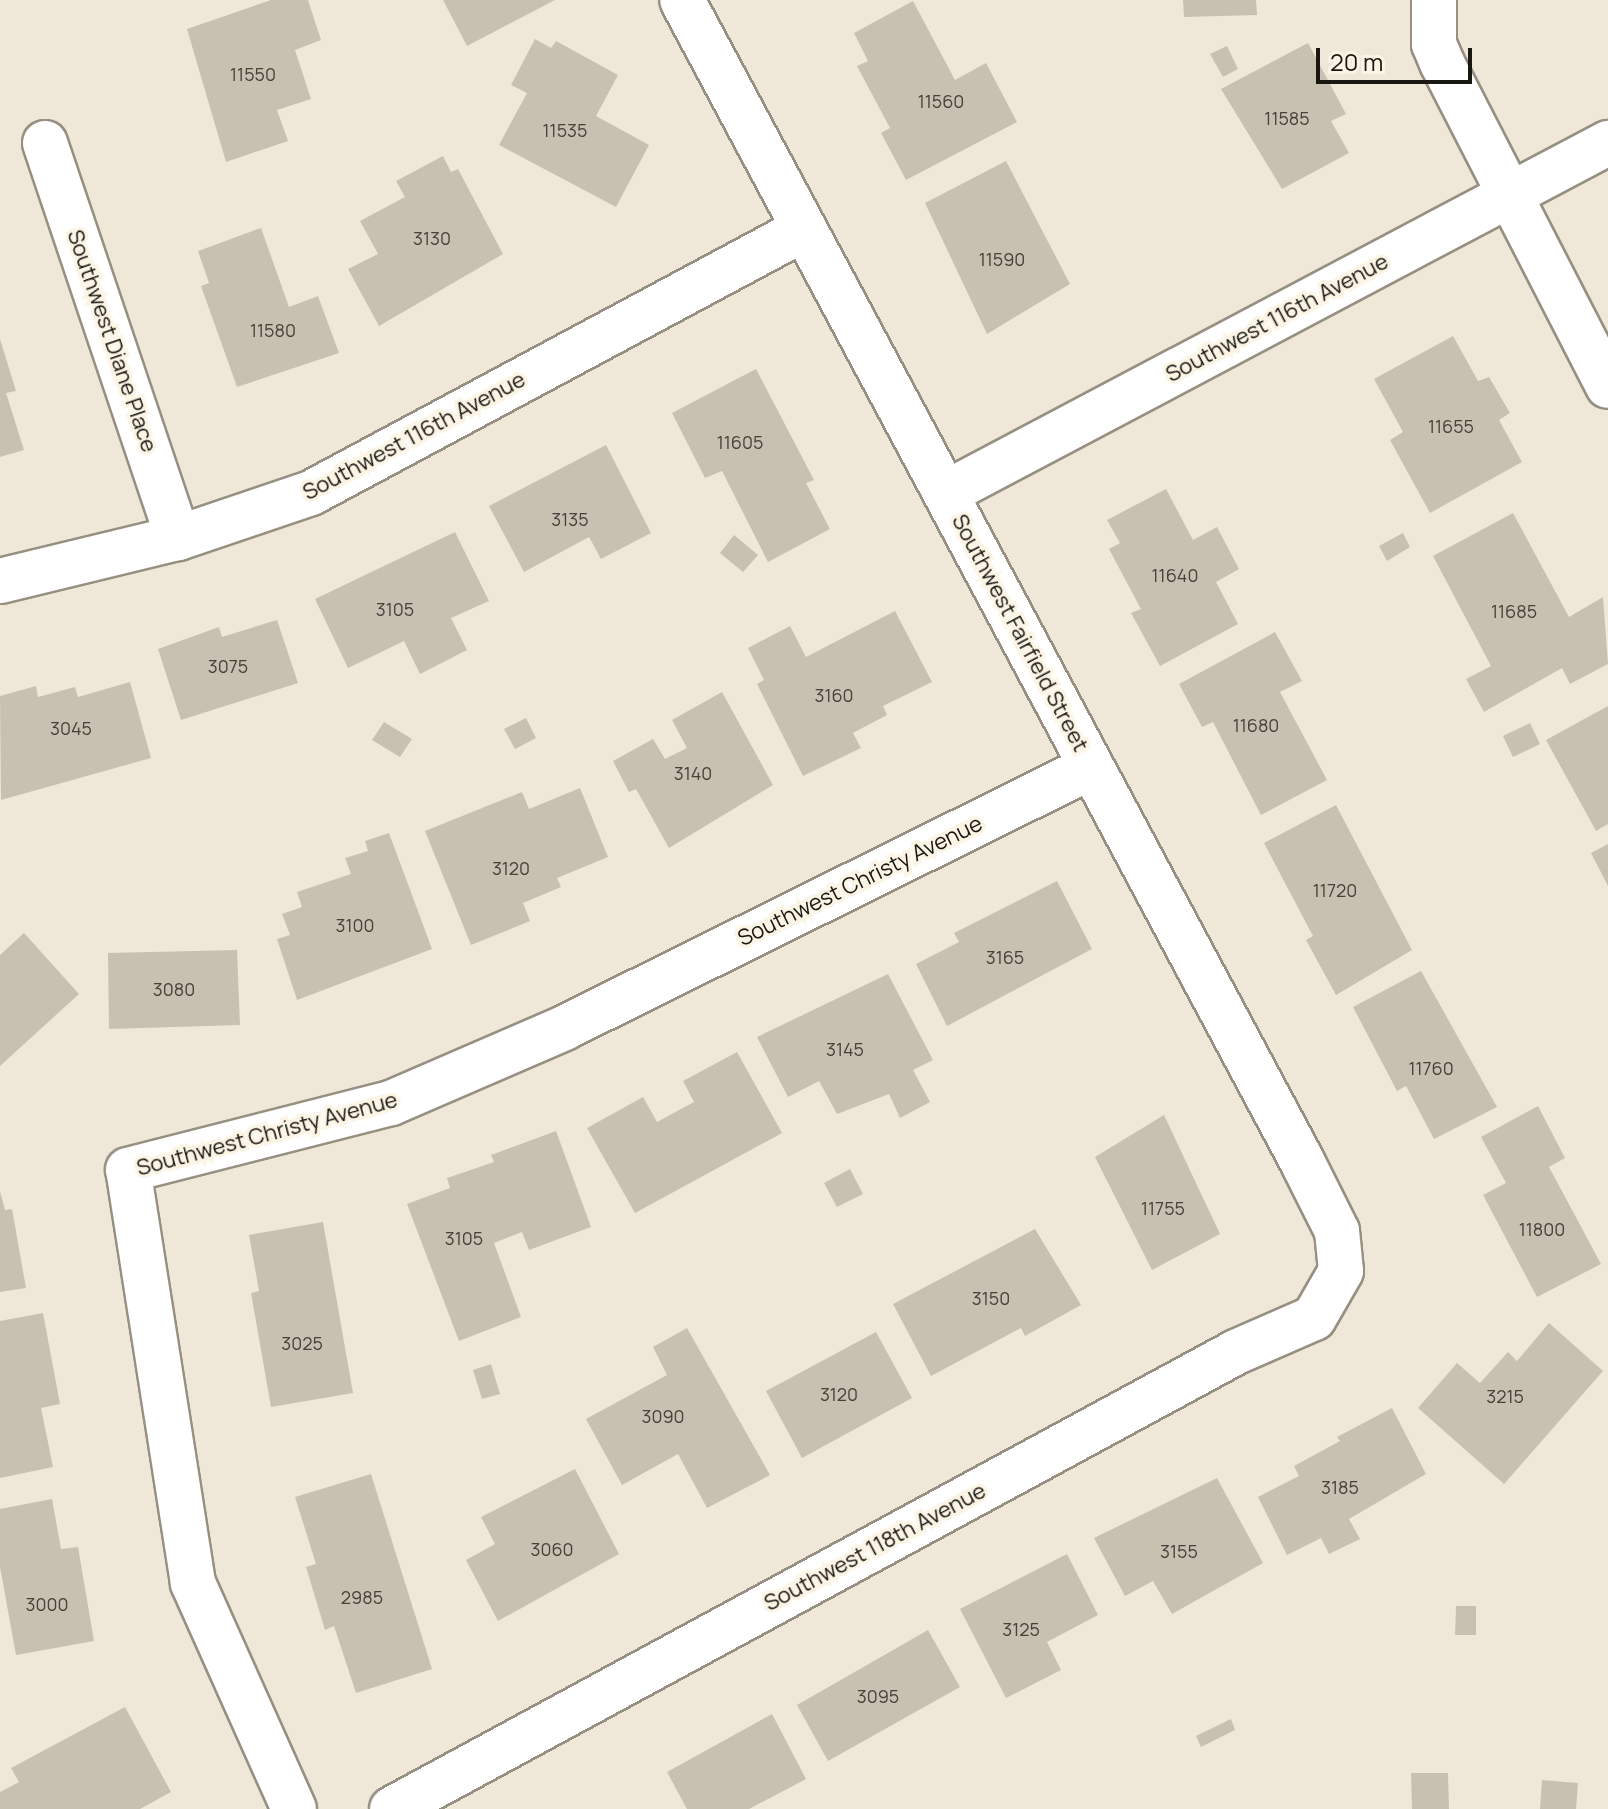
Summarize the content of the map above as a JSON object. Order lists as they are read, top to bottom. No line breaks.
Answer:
{"streets":{"street":["Southwest 116th Avenue","Southwest Diane Place","Southwest Fairfield Street","Southwest Christy Avenue","Southwest 118th Avenue"]},"crossings":[["Southwest 116th Avenue","Southwest Diane Place"],["Southwest 116th Avenue","Southwest Fairfield Street"],["Southwest Fairfield Street","Southwest Christy Avenue"],["Southwest Fairfield Street","Southwest 118th Avenue"]],"house_numbers":["11550","11560","11585","11535","3130","11590","11580","11655","11605","3135","11640","3105","11685","3075","3160","11680","3045","3140","3120","11720","3100","3165","3080","3145","11760","11755","11800","3105","3150","3025","3120","3215","3090","3185","3060","3155","2985","3000","3125","3095"],"scale_bar":"20 m"}
